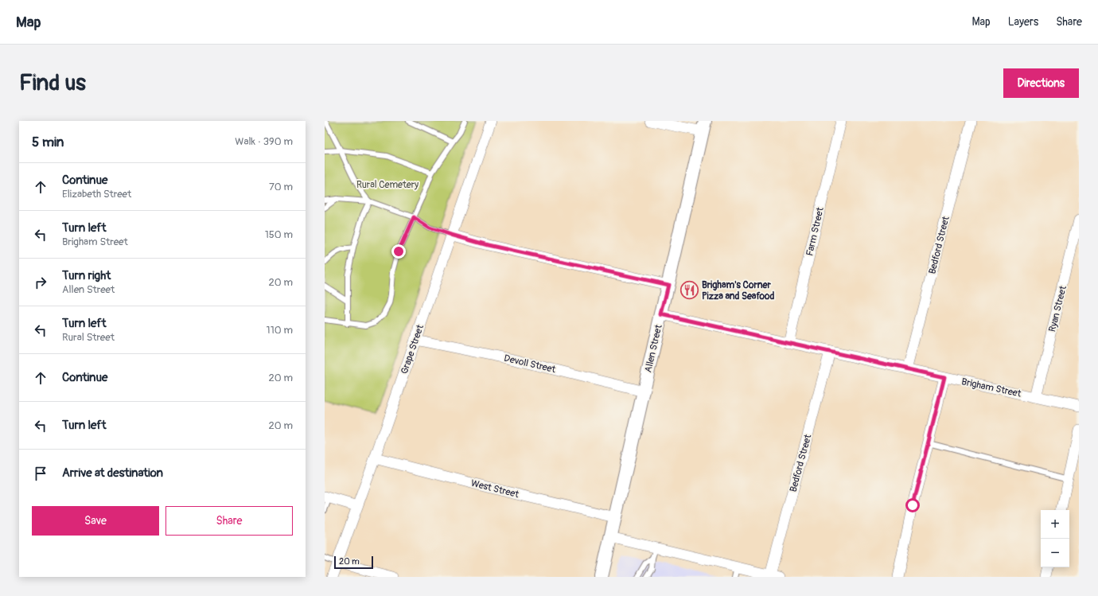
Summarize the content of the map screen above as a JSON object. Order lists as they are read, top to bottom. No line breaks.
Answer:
{"streets":{"street":["Farm Street","Bedford Street","Ryan Street","Allen Street","Grape Street","Devoll Street","Brigham Street","West Street"]},"crossings":[["Farm Street","Brigham Street"],["Bedford Street","Brigham Street"],["Ryan Street","Brigham Street"],["Allen Street","Devoll Street"],["Allen Street","Brigham Street"],["Allen Street","West Street"],["Grape Street","Devoll Street"],["Grape Street","West Street"]],"parks":["Rural Cemetery"],"places":{"restaurant":["Brigham's Corner Pizza and Seafood"]},"scale_bar":"20 m","page":{"header":"Map","nav":["Map","Layers","Share"],"buttons":["Directions",["Save","Share"]],"title":"Find us","heading":["5 min","Walk · 390 m"],"list":[["Continue","Elizabeth Street","70 m"],["Turn left","Brigham Street","150 m"],["Turn right","Allen Street","20 m"],["Turn left","Rural Street","110 m"],["Continue","20 m"],["Turn left","20 m"],"Arrive at destination"],"map_buttons":["+","−"],"scale":"20 m"}}
